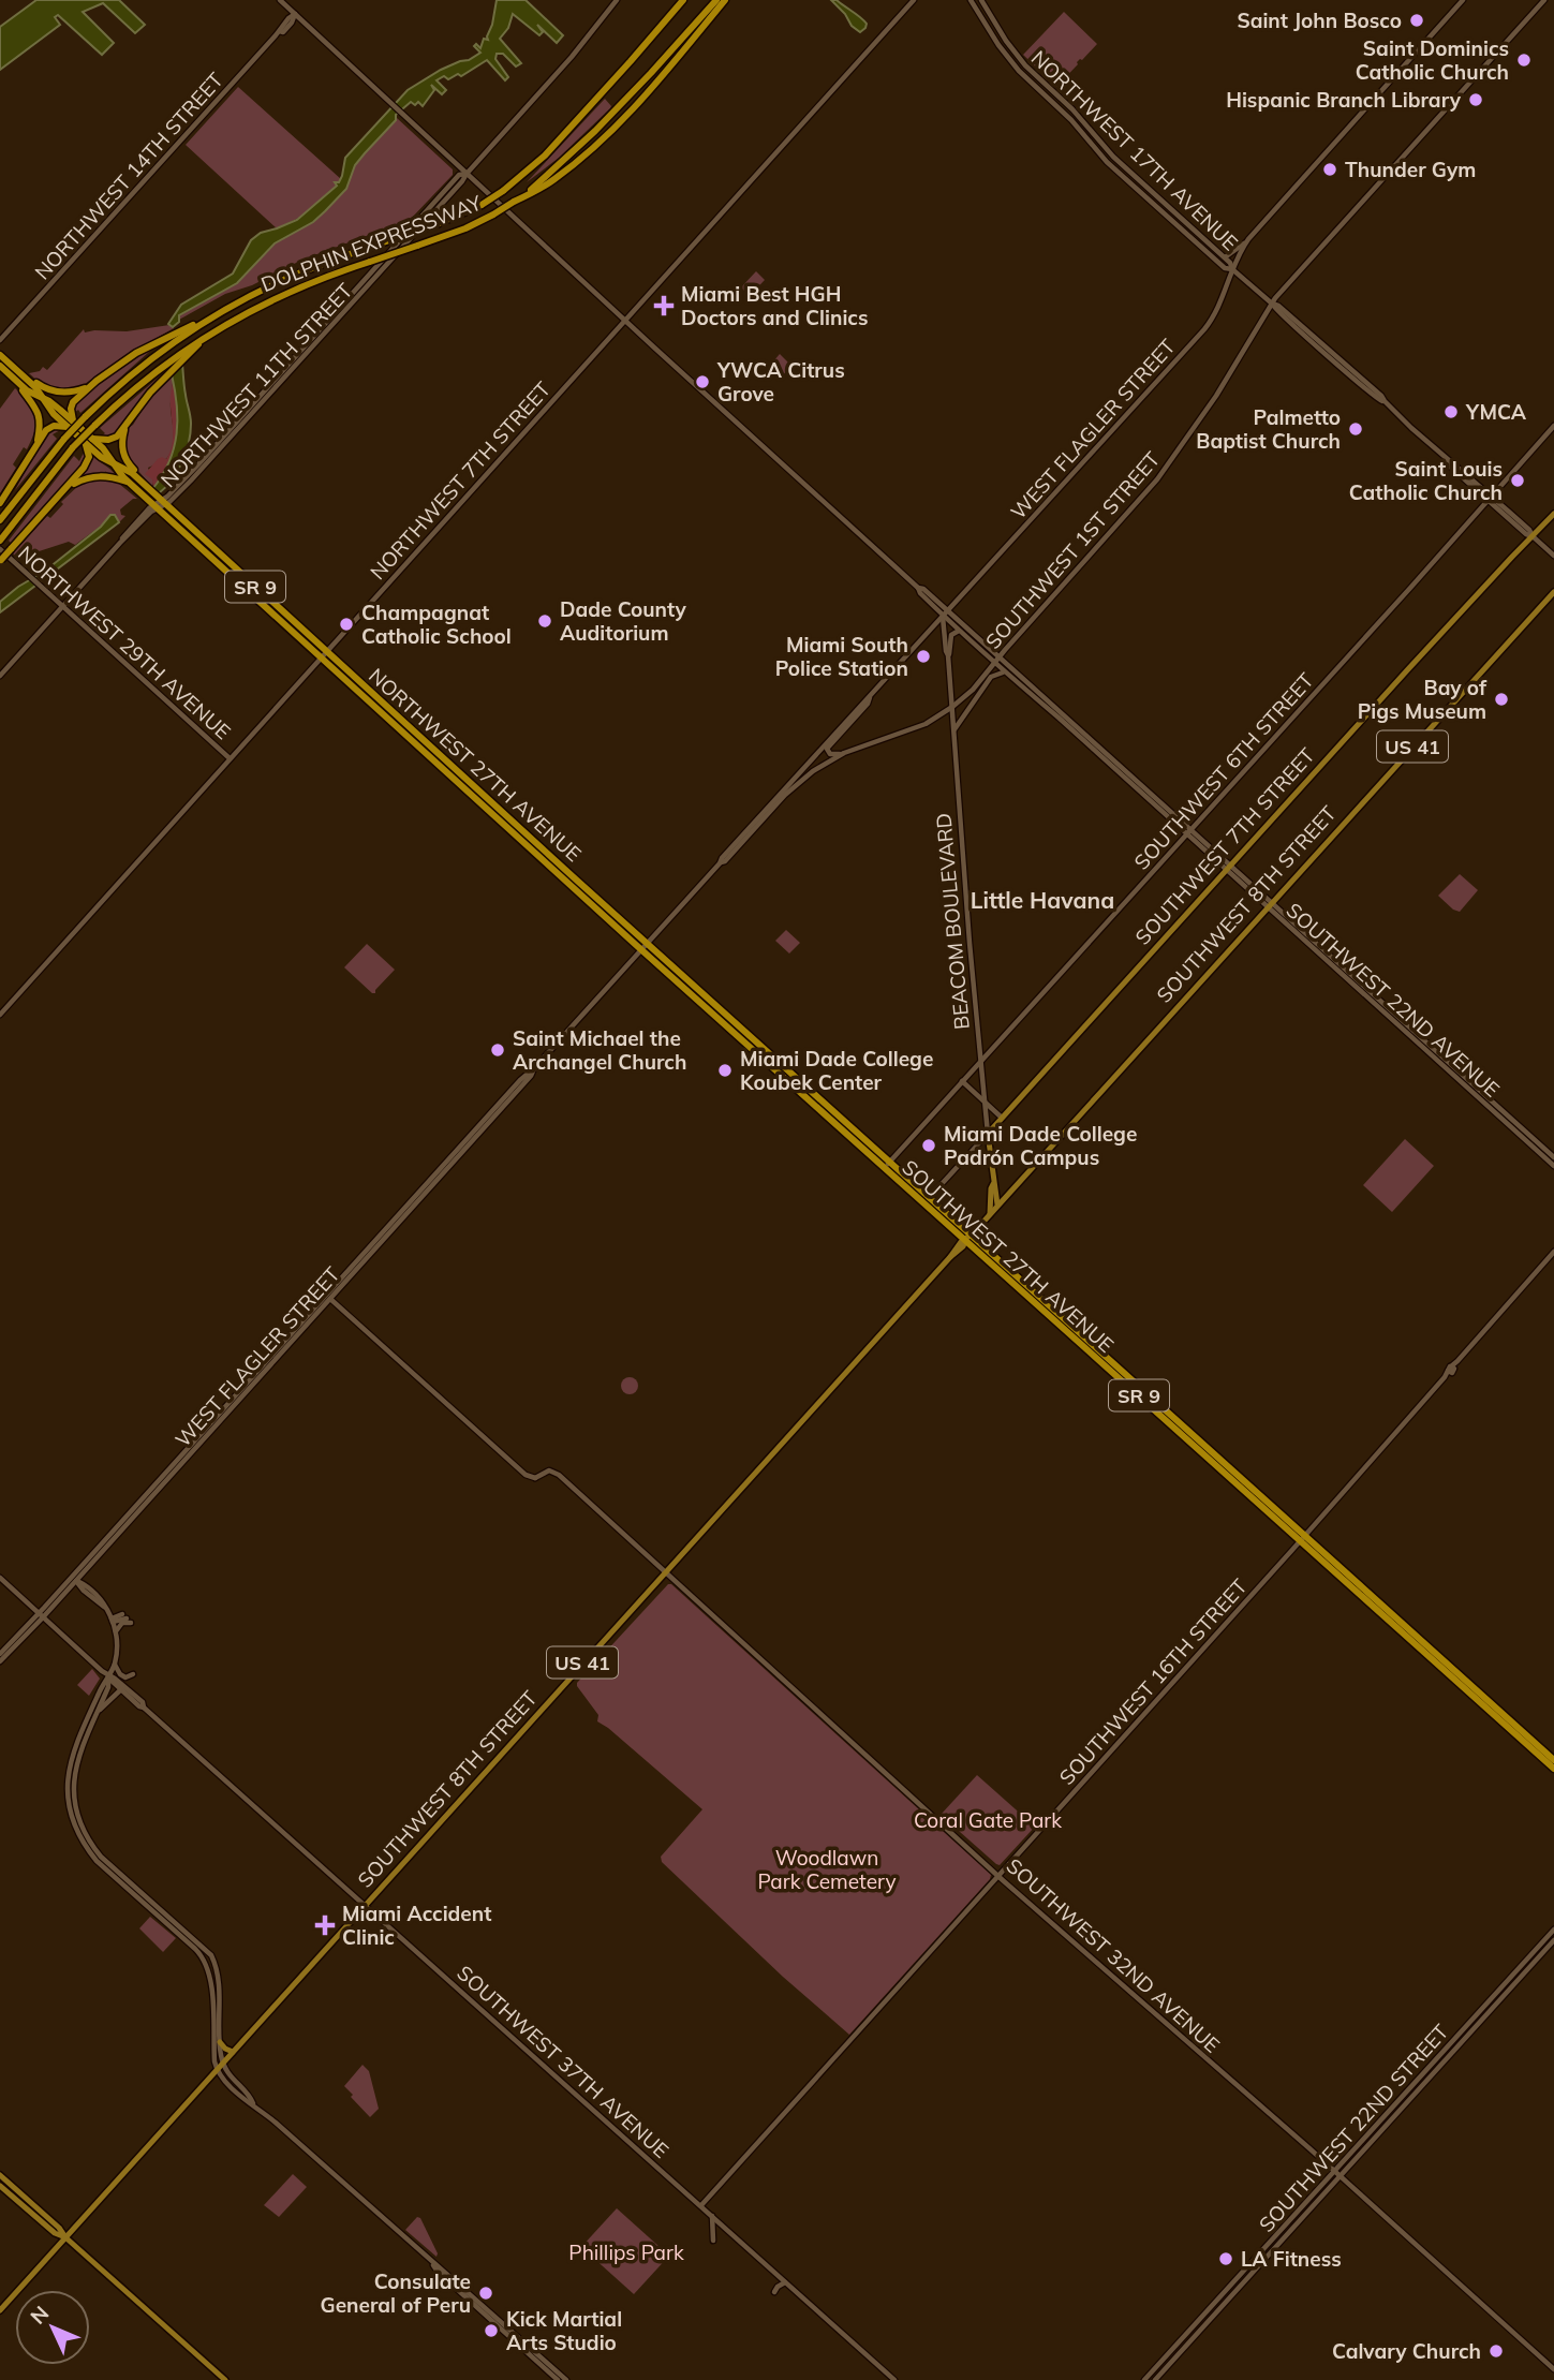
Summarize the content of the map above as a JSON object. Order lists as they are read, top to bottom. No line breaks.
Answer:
{"streets":{"highway":["DOLPHIN EXPRESSWAY","SR 9","NORTHWEST 27TH AVENUE","SOUTHWEST 27TH AVENUE"],"main road":["NORTHWEST 17TH AVENUE","NORTHWEST 14TH STREET","NORTHWEST 11TH STREET","WEST FLAGLER STREET","NORTHWEST 7TH STREET","SOUTHWEST 1ST STREET","NORTHWEST 29TH AVENUE","US 41","SOUTHWEST 6TH STREET","SOUTHWEST 7TH STREET","SOUTHWEST 8TH STREET","BEACOM BOULEVARD","SOUTHWEST 22ND AVENUE","SOUTHWEST 16TH STREET","SOUTHWEST 32ND AVENUE","SOUTHWEST 37TH AVENUE","SOUTHWEST 22ND STREET"]},"crossings":[["NORTHWEST 17TH AVENUE","WEST FLAGLER STREET"],["NORTHWEST 11TH STREET","NORTHWEST 29TH AVENUE"],["NORTHWEST 11TH STREET","NORTHWEST 27TH AVENUE"],["WEST FLAGLER STREET","SOUTHWEST 1ST STREET"],["WEST FLAGLER STREET","SR 9"],["WEST FLAGLER STREET","NORTHWEST 27TH AVENUE"],["WEST FLAGLER STREET","BEACOM BOULEVARD"],["WEST FLAGLER STREET","SOUTHWEST 22ND AVENUE"],["WEST FLAGLER STREET","SOUTHWEST 27TH AVENUE"],["WEST FLAGLER STREET","SOUTHWEST 32ND AVENUE"],["WEST FLAGLER STREET","SOUTHWEST 37TH AVENUE"],["NORTHWEST 7TH STREET","NORTHWEST 29TH AVENUE"],["NORTHWEST 7TH STREET","NORTHWEST 27TH AVENUE"],["SOUTHWEST 1ST STREET","BEACOM BOULEVARD"],["SOUTHWEST 1ST STREET","SOUTHWEST 22ND AVENUE"],["SR 9","NORTHWEST 27TH AVENUE"],["SR 9","SOUTHWEST 27TH AVENUE"],["NORTHWEST 27TH AVENUE","SOUTHWEST 27TH AVENUE"],["SOUTHWEST 6TH STREET","BEACOM BOULEVARD"],["SOUTHWEST 6TH STREET","SOUTHWEST 22ND AVENUE"],["SOUTHWEST 6TH STREET","SOUTHWEST 27TH AVENUE"],["SOUTHWEST 7TH STREET","BEACOM BOULEVARD"],["SOUTHWEST 7TH STREET","SOUTHWEST 22ND AVENUE"],["SOUTHWEST 7TH STREET","SOUTHWEST 27TH AVENUE"],["SOUTHWEST 8TH STREET","BEACOM BOULEVARD"],["SOUTHWEST 8TH STREET","SOUTHWEST 22ND AVENUE"],["SOUTHWEST 8TH STREET","SOUTHWEST 27TH AVENUE"],["SOUTHWEST 8TH STREET","SOUTHWEST 32ND AVENUE"],["SOUTHWEST 8TH STREET","SOUTHWEST 37TH AVENUE"],["BEACOM BOULEVARD","SOUTHWEST 22ND AVENUE"],["SOUTHWEST 27TH AVENUE","SOUTHWEST 16TH STREET"],["SOUTHWEST 16TH STREET","SOUTHWEST 32ND AVENUE"],["SOUTHWEST 16TH STREET","SOUTHWEST 37TH AVENUE"],["SOUTHWEST 32ND AVENUE","SOUTHWEST 22ND STREET"]],"districts":["Little Havana"],"parks":["Coral Gate Park","Woodlawn Park Cemetery","Phillips Park"],"places":{"other":["Saint John Bosco","Saint Dominics Catholic Church","Hispanic Branch Library","Thunder Gym","YWCA Citrus Grove","YMCA","Palmetto Baptist Church","Saint Louis Catholic Church","Dade County Auditorium","Champagnat Catholic School","Miami South Police Station","Bay of Pigs Museum","Saint Michael the Archangel Church","Miami Dade College Koubek Center","Miami Dade College Padrón Campus","LA Fitness","Consulate General of Peru","Kick Martial Arts Studio","Calvary Church"],"health":["Miami Best HGH Doctors and Clinics","Miami Accident Clinic"]},"north":"top left"}
